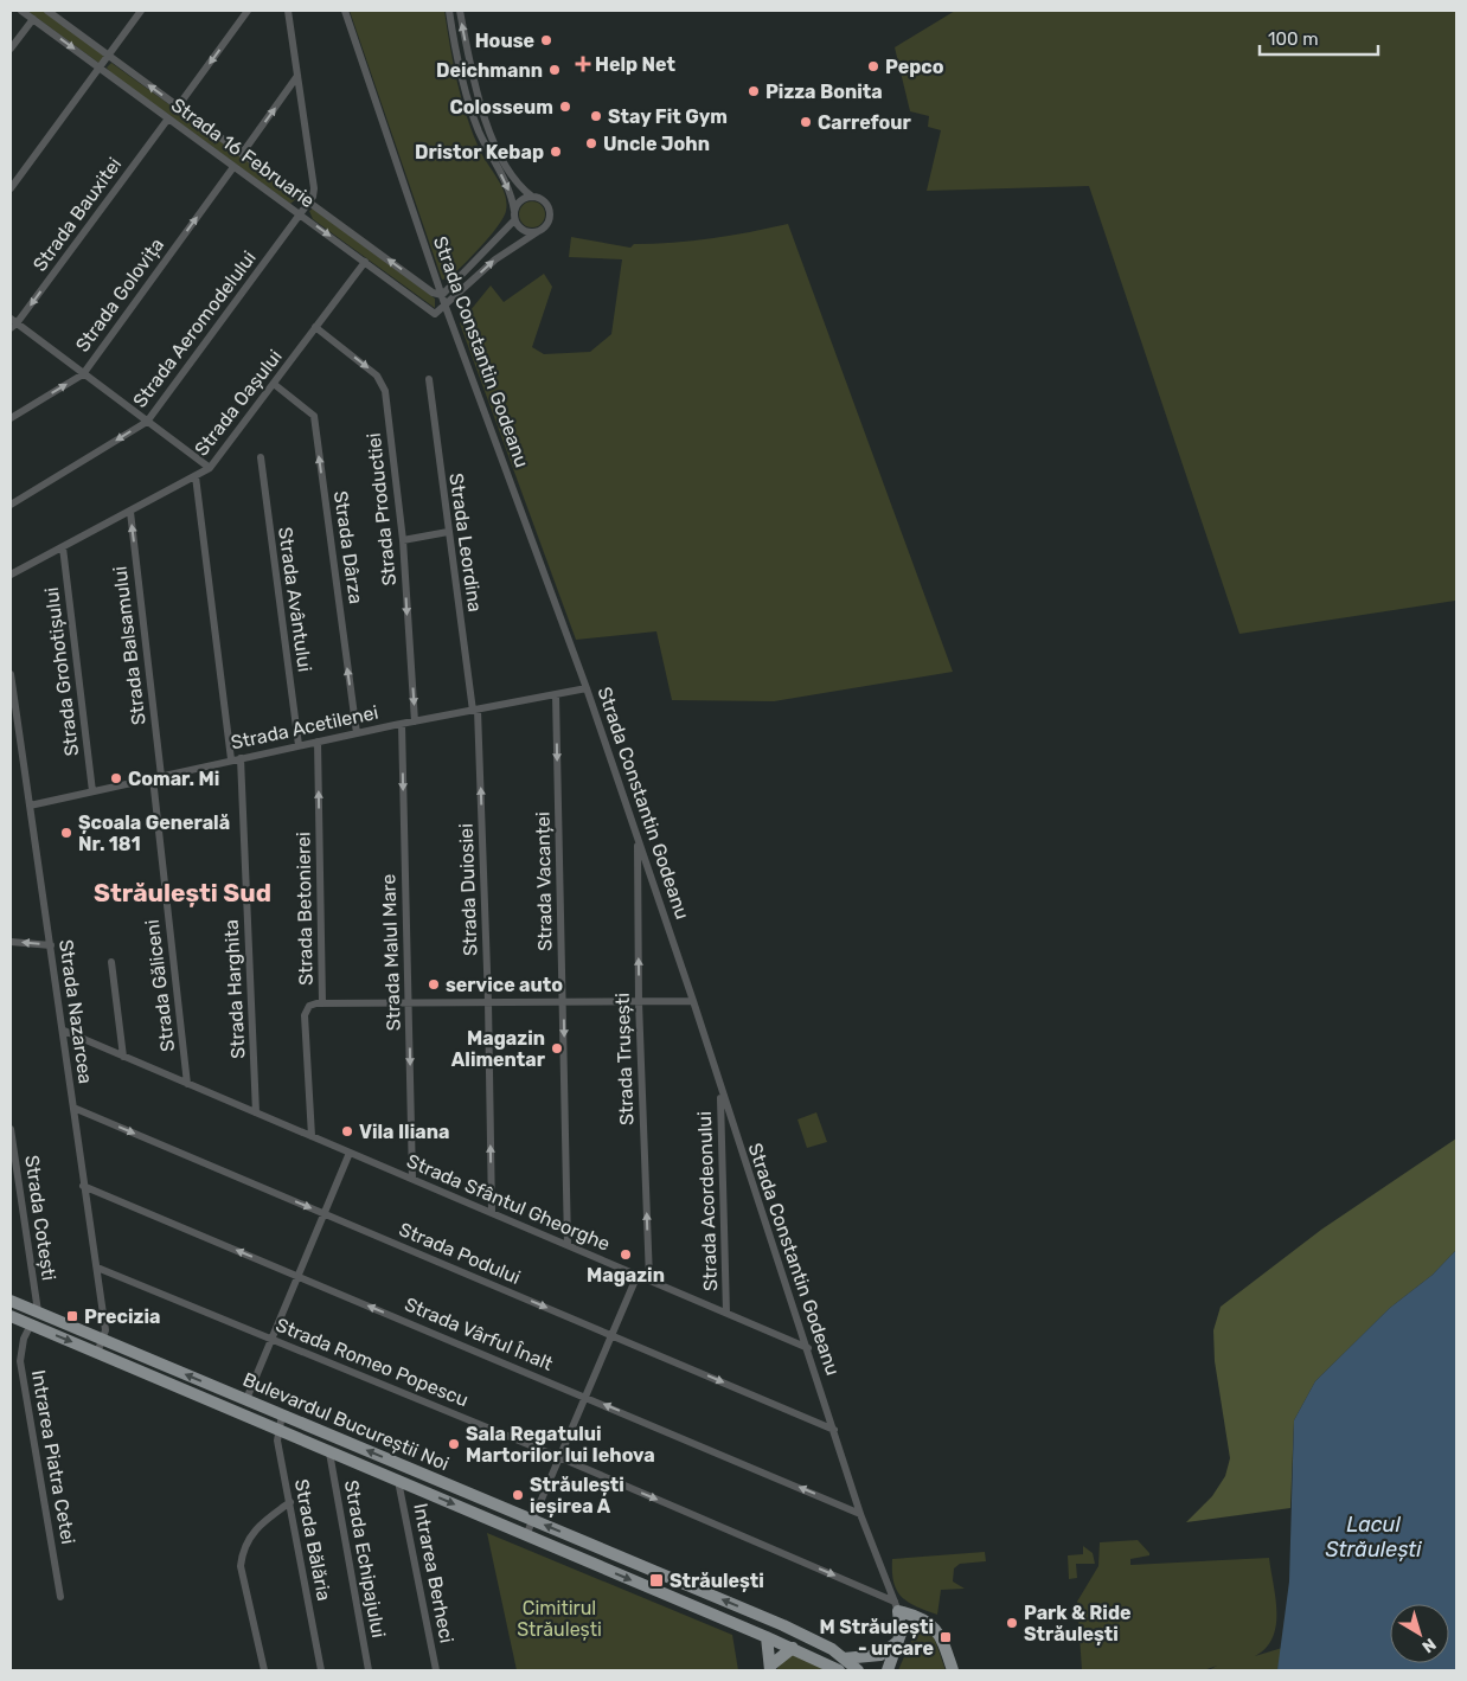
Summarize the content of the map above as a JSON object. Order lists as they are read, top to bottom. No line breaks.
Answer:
{"streets":{"main road":["Bulevardul Bucureștii Noi"],"street":["Strada 16 Februarie","Strada Bauxitei","Strada Golovița","Strada Aeromodelului","Strada Constantin Godeanu","Strada Oașului","Strada Productiei","Strada Leordina","Strada Dârza","Strada Avântului","Strada Balsamului","Strada Grohotișului","Strada Acetilenei","Strada Vacanței","Strada Duiosiei","Strada Betonierei","Strada Malul Mare","Strada Găliceni","Strada Harghita","Strada Nazarcea","Strada Trușești","Strada Acordeonului","Strada Sfântul Gheorghe","Strada Cotești","Strada Podului","Strada Vârful Înalt","Strada Romeo Popescu","Intrarea Piatra Cetei","Strada Bălăria","Strada Echipajului","Intrarea Berheci"]},"crossings":[["Strada 16 Februarie","Strada Bauxitei"],["Strada 16 Februarie","Strada Golovița"],["Strada 16 Februarie","Strada Aeromodelului"],["Strada 16 Februarie","Strada Constantin Godeanu"],["Strada 16 Februarie","Strada Oașului"],["Strada Constantin Godeanu","Strada Acetilenei"],["Strada Constantin Godeanu","Strada Trușești"],["Strada Constantin Godeanu","Strada Acordeonului"],["Strada Constantin Godeanu","Strada Sfântul Gheorghe"],["Strada Constantin Godeanu","Strada Podului"],["Strada Constantin Godeanu","Strada Vârful Înalt"],["Strada Constantin Godeanu","Strada Romeo Popescu"],["Strada Oașului","Strada Productiei"],["Strada Oașului","Strada Dârza"],["Strada Oașului","Strada Balsamului"],["Strada Oașului","Strada Grohotișului"],["Strada Oașului","Strada Harghita"],["Strada Productiei","Strada Acetilenei"],["Strada Leordina","Strada Acetilenei"],["Strada Leordina","Strada Duiosiei"],["Strada Dârza","Strada Acetilenei"],["Strada Avântului","Strada Acetilenei"],["Strada Balsamului","Strada Acetilenei"],["Strada Grohotișului","Strada Acetilenei"],["Strada Acetilenei","Strada Vacanței"],["Strada Acetilenei","Strada Duiosiei"],["Strada Acetilenei","Strada Betonierei"],["Strada Acetilenei","Strada Malul Mare"],["Strada Acetilenei","Strada Găliceni"],["Strada Acetilenei","Strada Harghita"],["Strada Acetilenei","Strada Nazarcea"],["Strada Vacanței","Strada Sfântul Gheorghe"],["Strada Duiosiei","Strada Sfântul Gheorghe"],["Strada Betonierei","Strada Sfântul Gheorghe"],["Strada Malul Mare","Strada Sfântul Gheorghe"],["Strada Găliceni","Strada Sfântul Gheorghe"],["Strada Harghita","Strada Sfântul Gheorghe"],["Strada Nazarcea","Strada Sfântul Gheorghe"],["Strada Nazarcea","Strada Podului"],["Strada Nazarcea","Strada Vârful Înalt"],["Strada Nazarcea","Strada Romeo Popescu"],["Strada Nazarcea","Bulevardul Bucureștii Noi"],["Strada Trușești","Strada Sfântul Gheorghe"],["Strada Acordeonului","Strada Sfântul Gheorghe"],["Strada Cotești","Bulevardul Bucureștii Noi"],["Bulevardul Bucureștii Noi","Intrarea Piatra Cetei"],["Bulevardul Bucureștii Noi","Strada Bălăria"],["Bulevardul Bucureștii Noi","Strada Echipajului"],["Bulevardul Bucureștii Noi","Intrarea Berheci"]],"one_way":["Strada Bauxitei","Strada Golovița","Strada Aeromodelului","Strada Productiei","Strada Dârza","Strada Balsamului","Strada Vacanței","Strada Duiosiei","Strada Betonierei","Strada Malul Mare","Strada Trușești","Strada Podului","Strada Vârful Înalt","Strada Romeo Popescu"],"districts":["Străulești Sud"],"water":["Lacul Străulești"],"parks":["Cimitirul Străulești"],"places":{"other":["House","Pepco","Deichmann","Pizza Bonita","Colosseum","Stay Fit Gym","Carrefour","Uncle John","Dristor Kebap","Comar. Mi","Școala Generală Nr. 181","service auto","Magazin Alimentar","Vila Iliana","Magazin","Sala Regatului Martorilor lui Iehova","Străulești ieșirea A","Park & Ride Străulești"],"health":["Help Net"],"transit":["Precizia","Străulești","M Străulești - urcare"]},"scale_bar":"100 m","north":"bottom right"}
